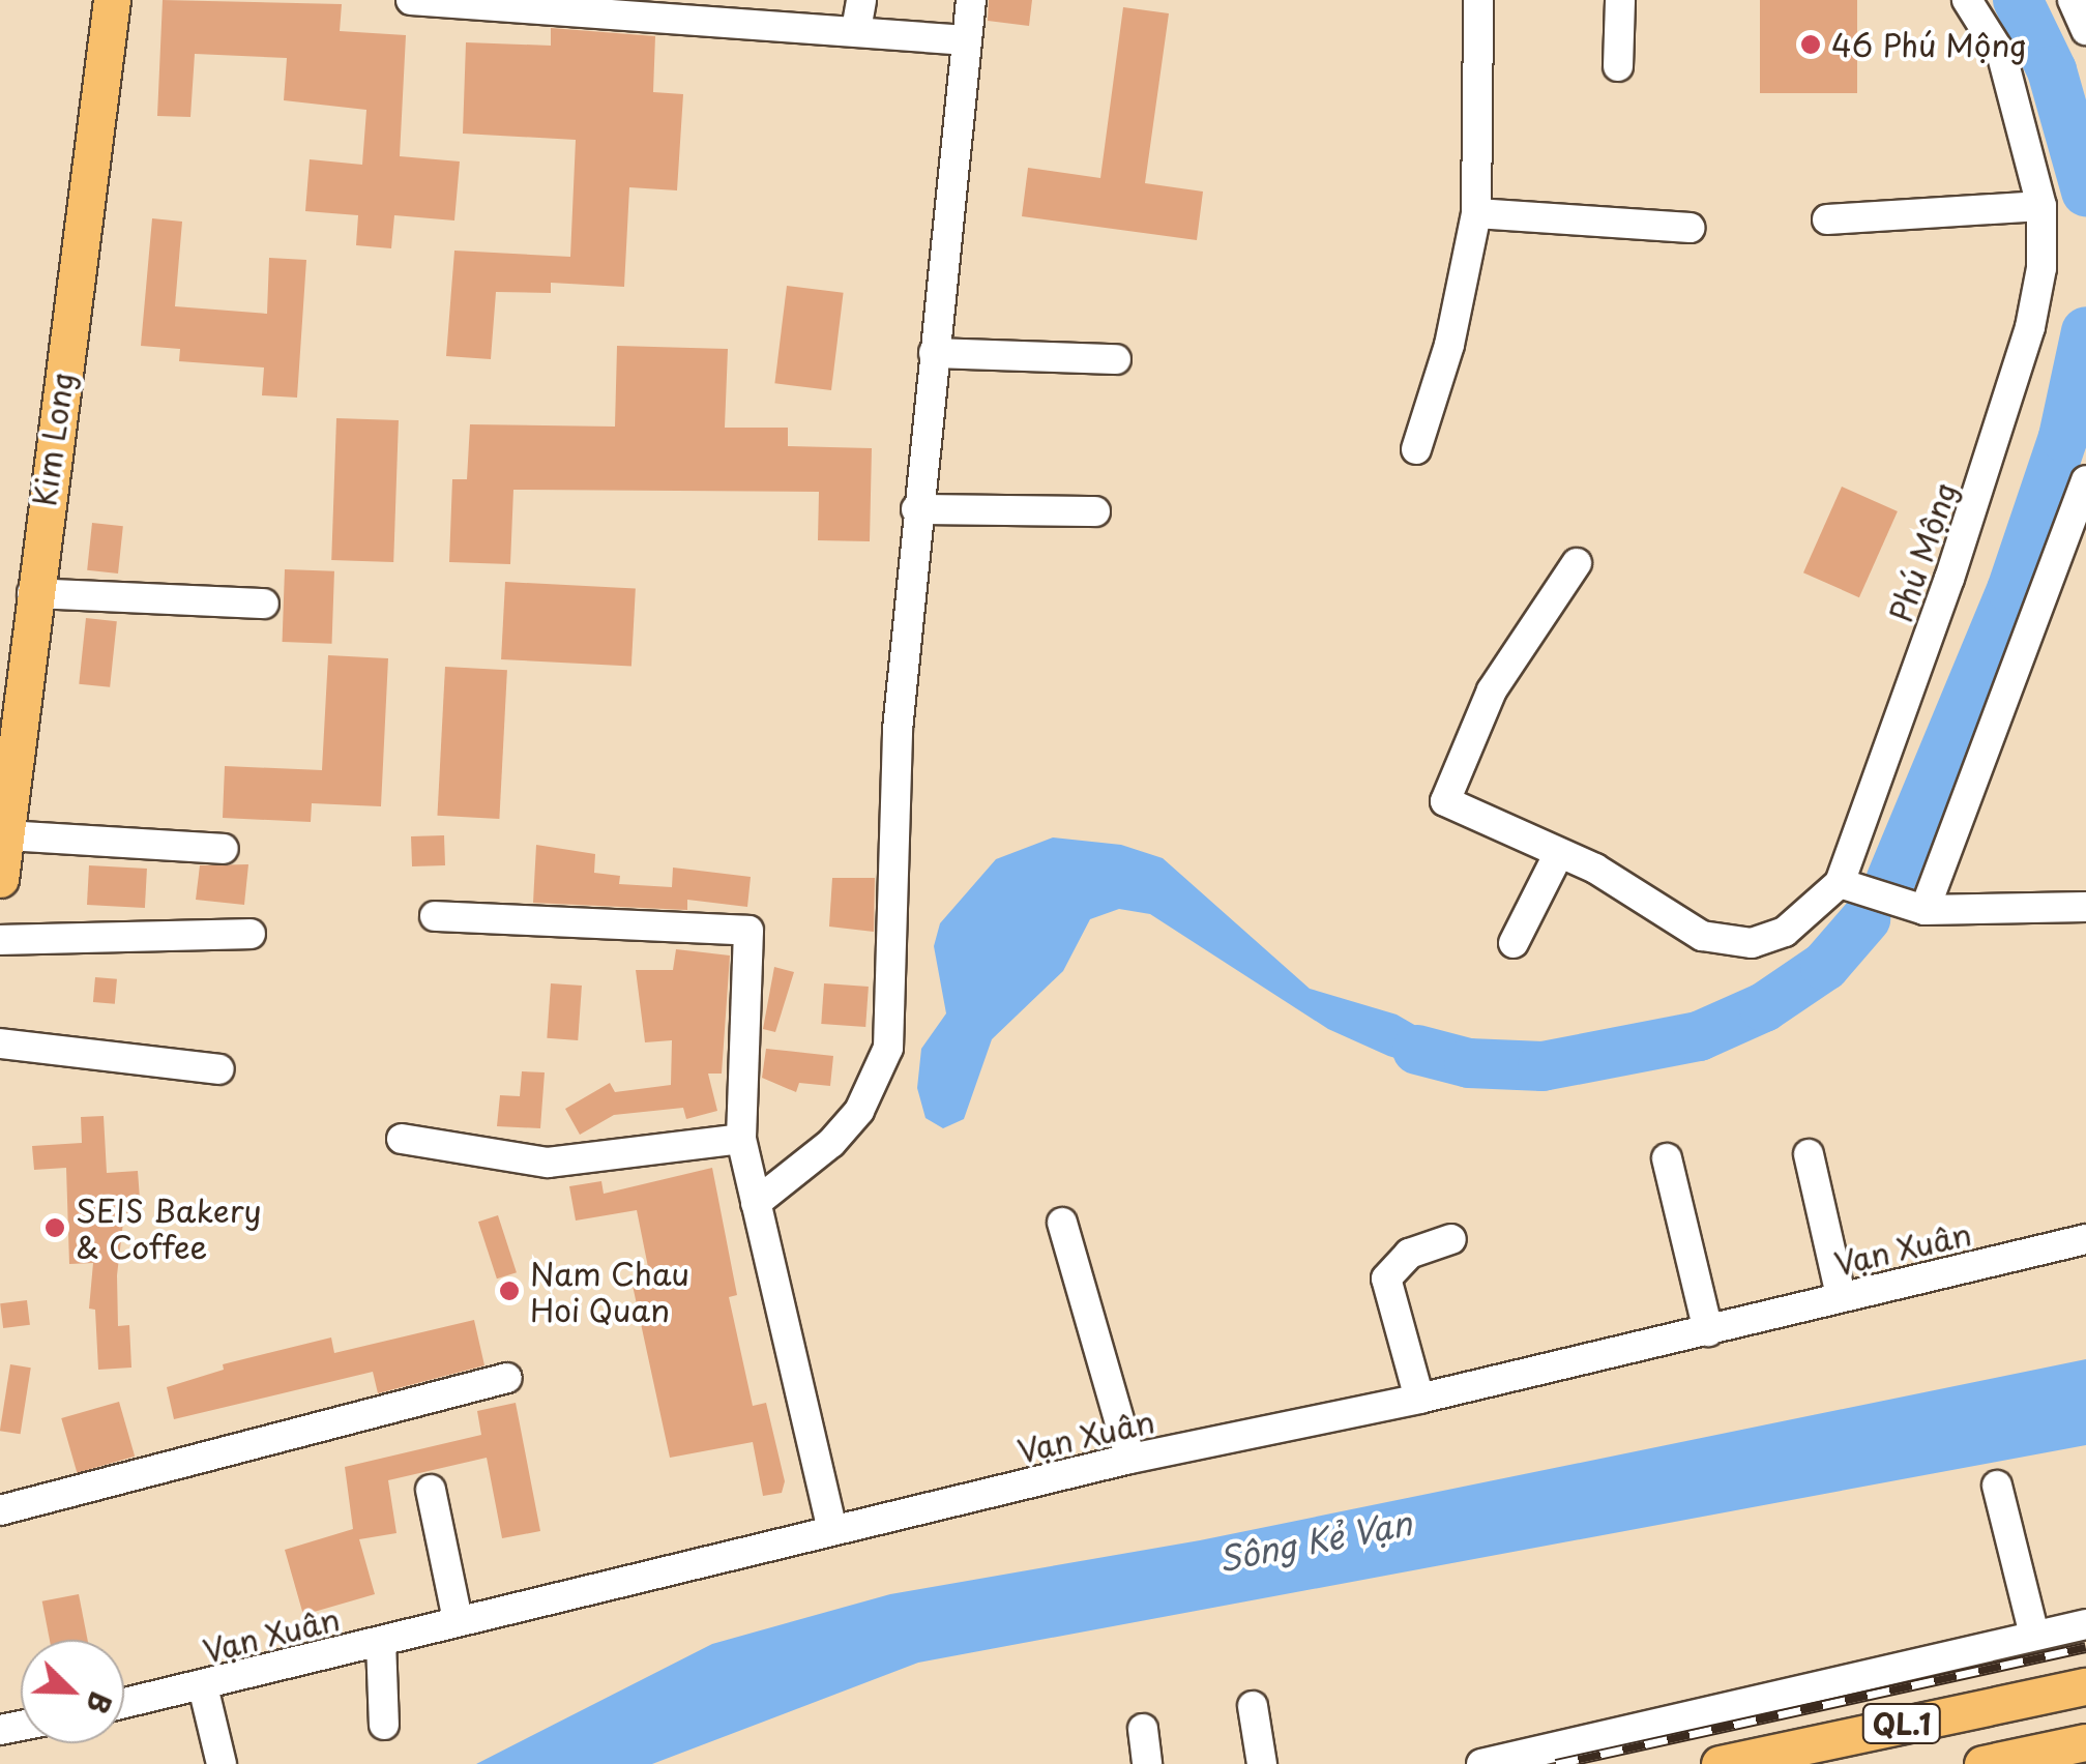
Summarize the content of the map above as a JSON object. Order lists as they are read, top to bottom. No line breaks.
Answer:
{"streets":{"main road":["Kim Long","QL.1"],"street":["Phú Mộng","Vạn Xuân"]},"water":["Sông Kẻ Vạn"],"places":["46 Phú Mộng","SEIS Bakery & Coffee","Nam Chau Hoi Quan"],"north":"bottom right"}
